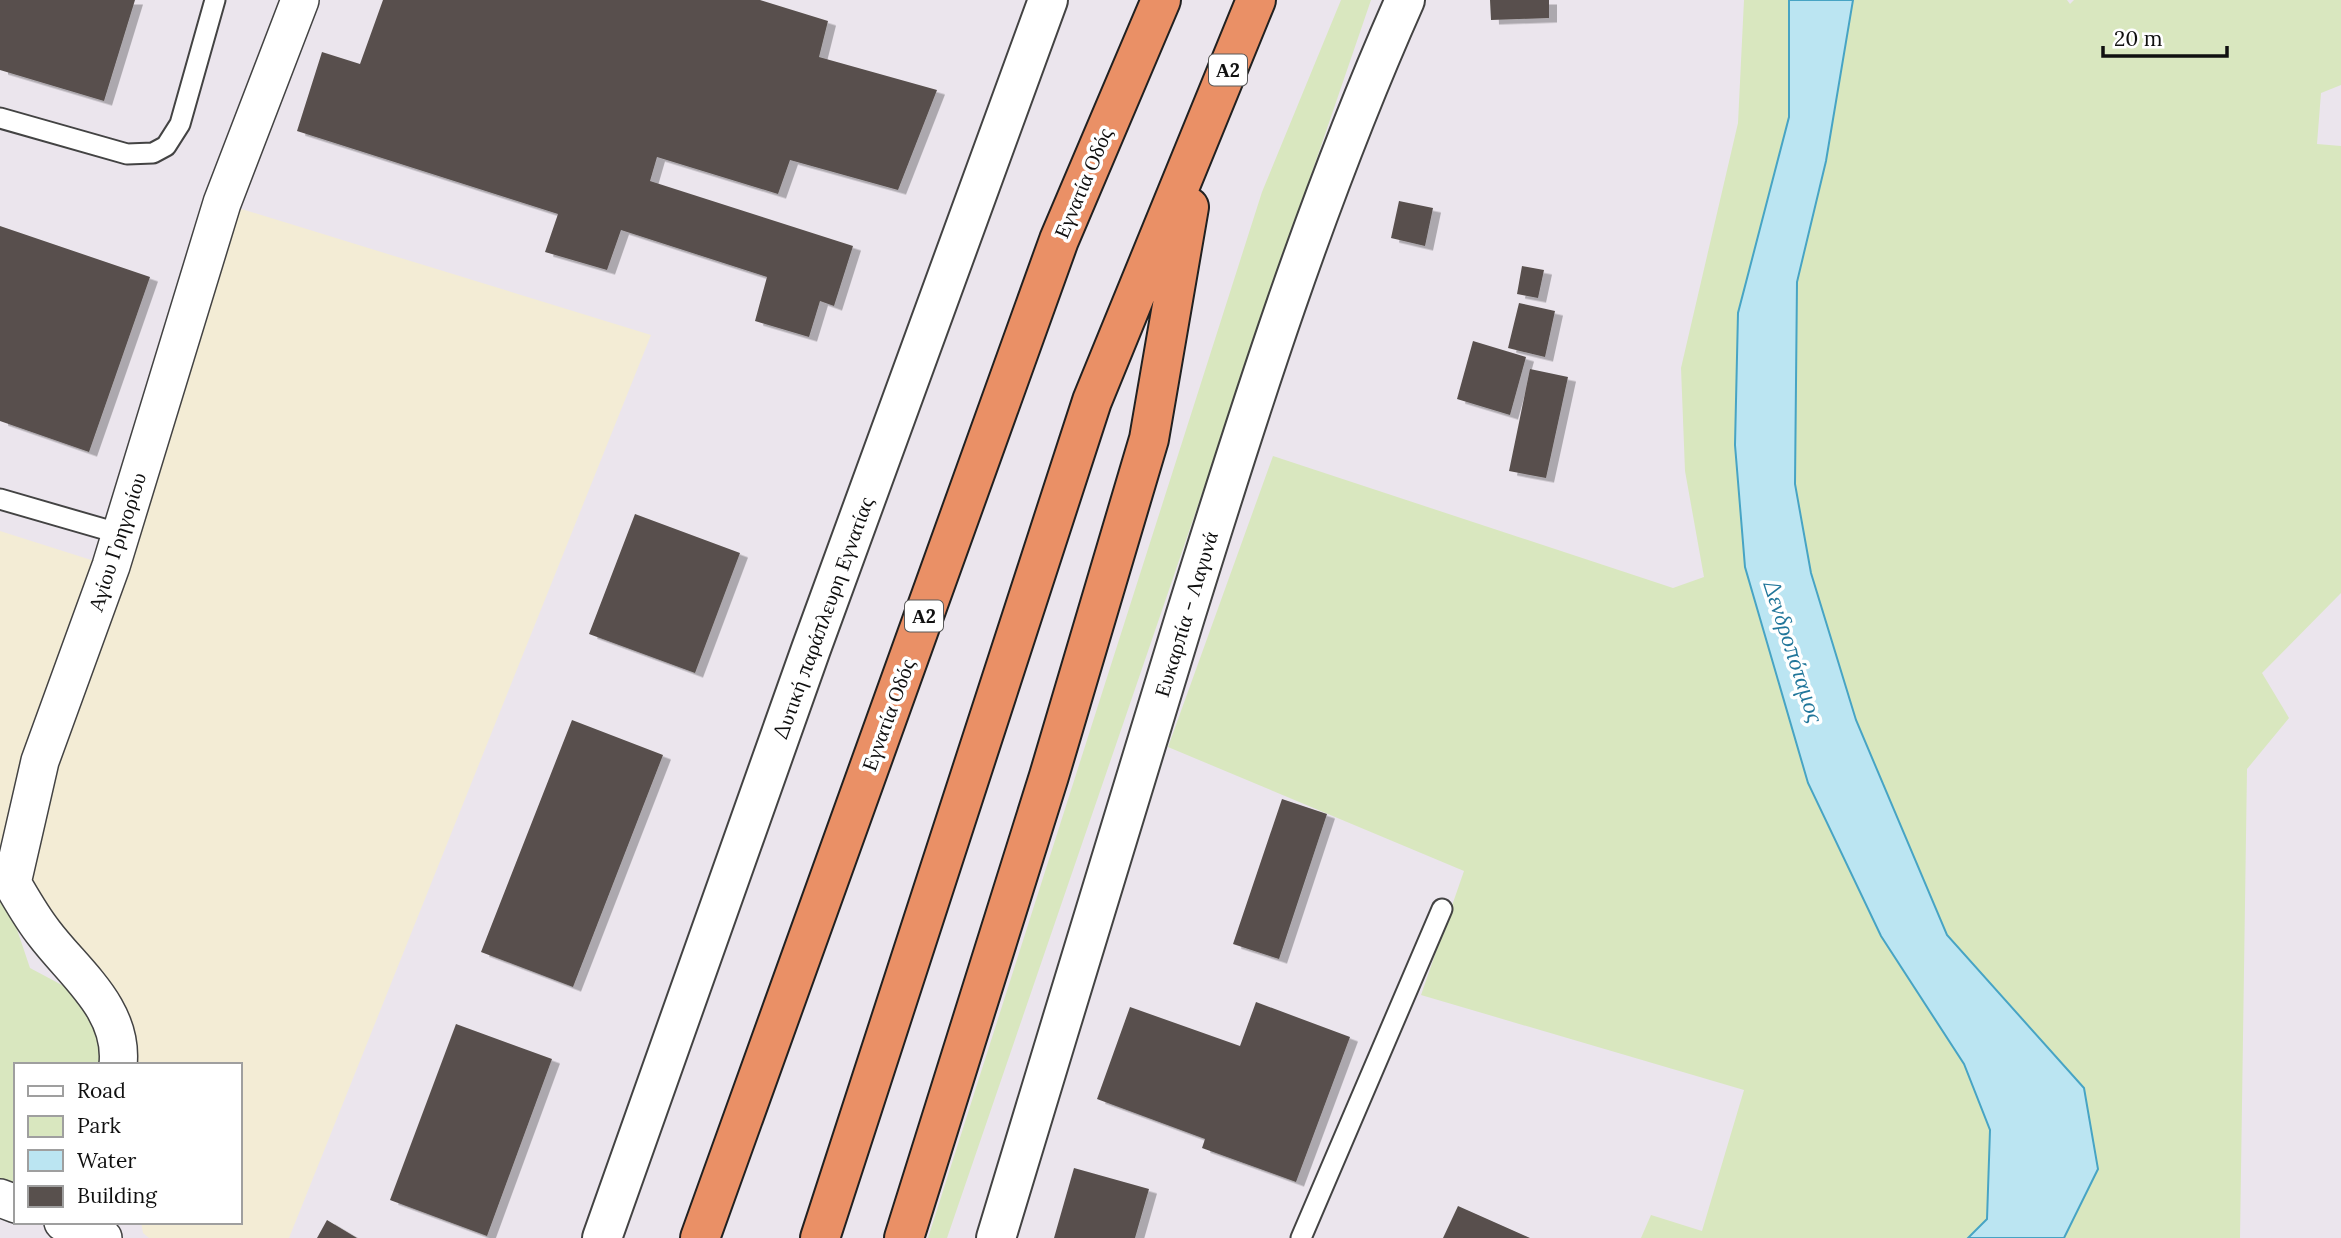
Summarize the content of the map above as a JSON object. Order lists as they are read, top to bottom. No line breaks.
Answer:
{"streets":{"highway":["Α2","Εγνατία Οδός"],"street":["Αγίου Γρηγορίου","Ευκαρπία - Λαγυνά","Δυτική παράπλευρη Εγνατίας"]},"water":["Δενδροπόταμος"],"legend":["Road","Park","Water","Building"],"scale_bar":"20 m"}
